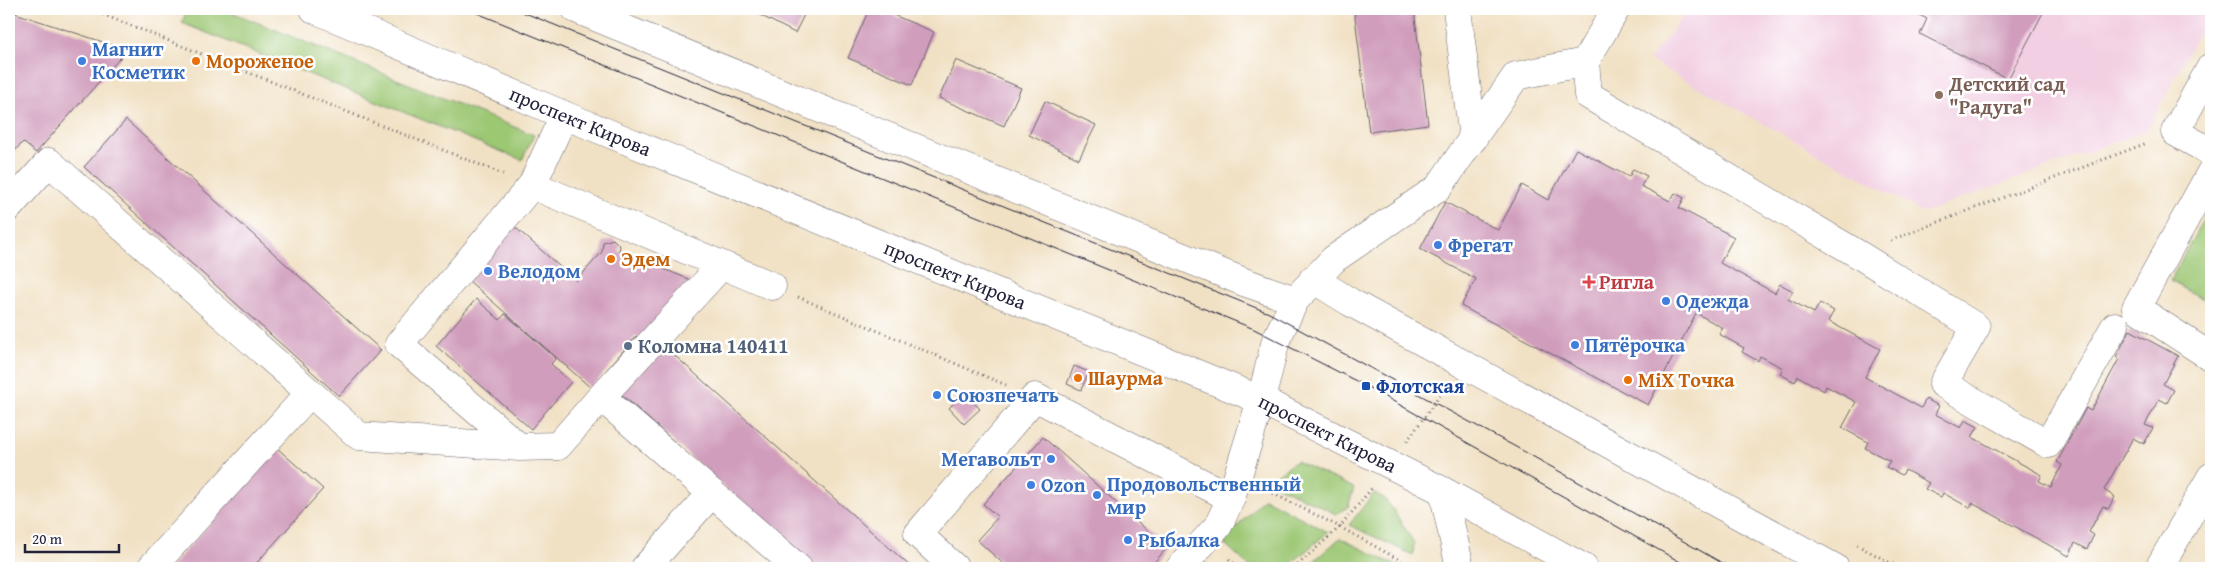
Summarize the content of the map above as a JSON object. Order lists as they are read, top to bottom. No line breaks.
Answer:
{"streets":{"street":["проспект Кирова"]},"places":{"other":["Магнит Косметик","Мороженое","Детский сад \"Радуга\"","Фрегат","Эдем","Велодом","Одежда","Пятёрочка","Коломна 140411","Шаурма","MiX Точка","Союзпечать","Мегавольт","Ozon","Продовольственный мир","Рыбалка"],"health":["Ригла"],"transit":["Флотская"]},"scale_bar":"20 m"}
